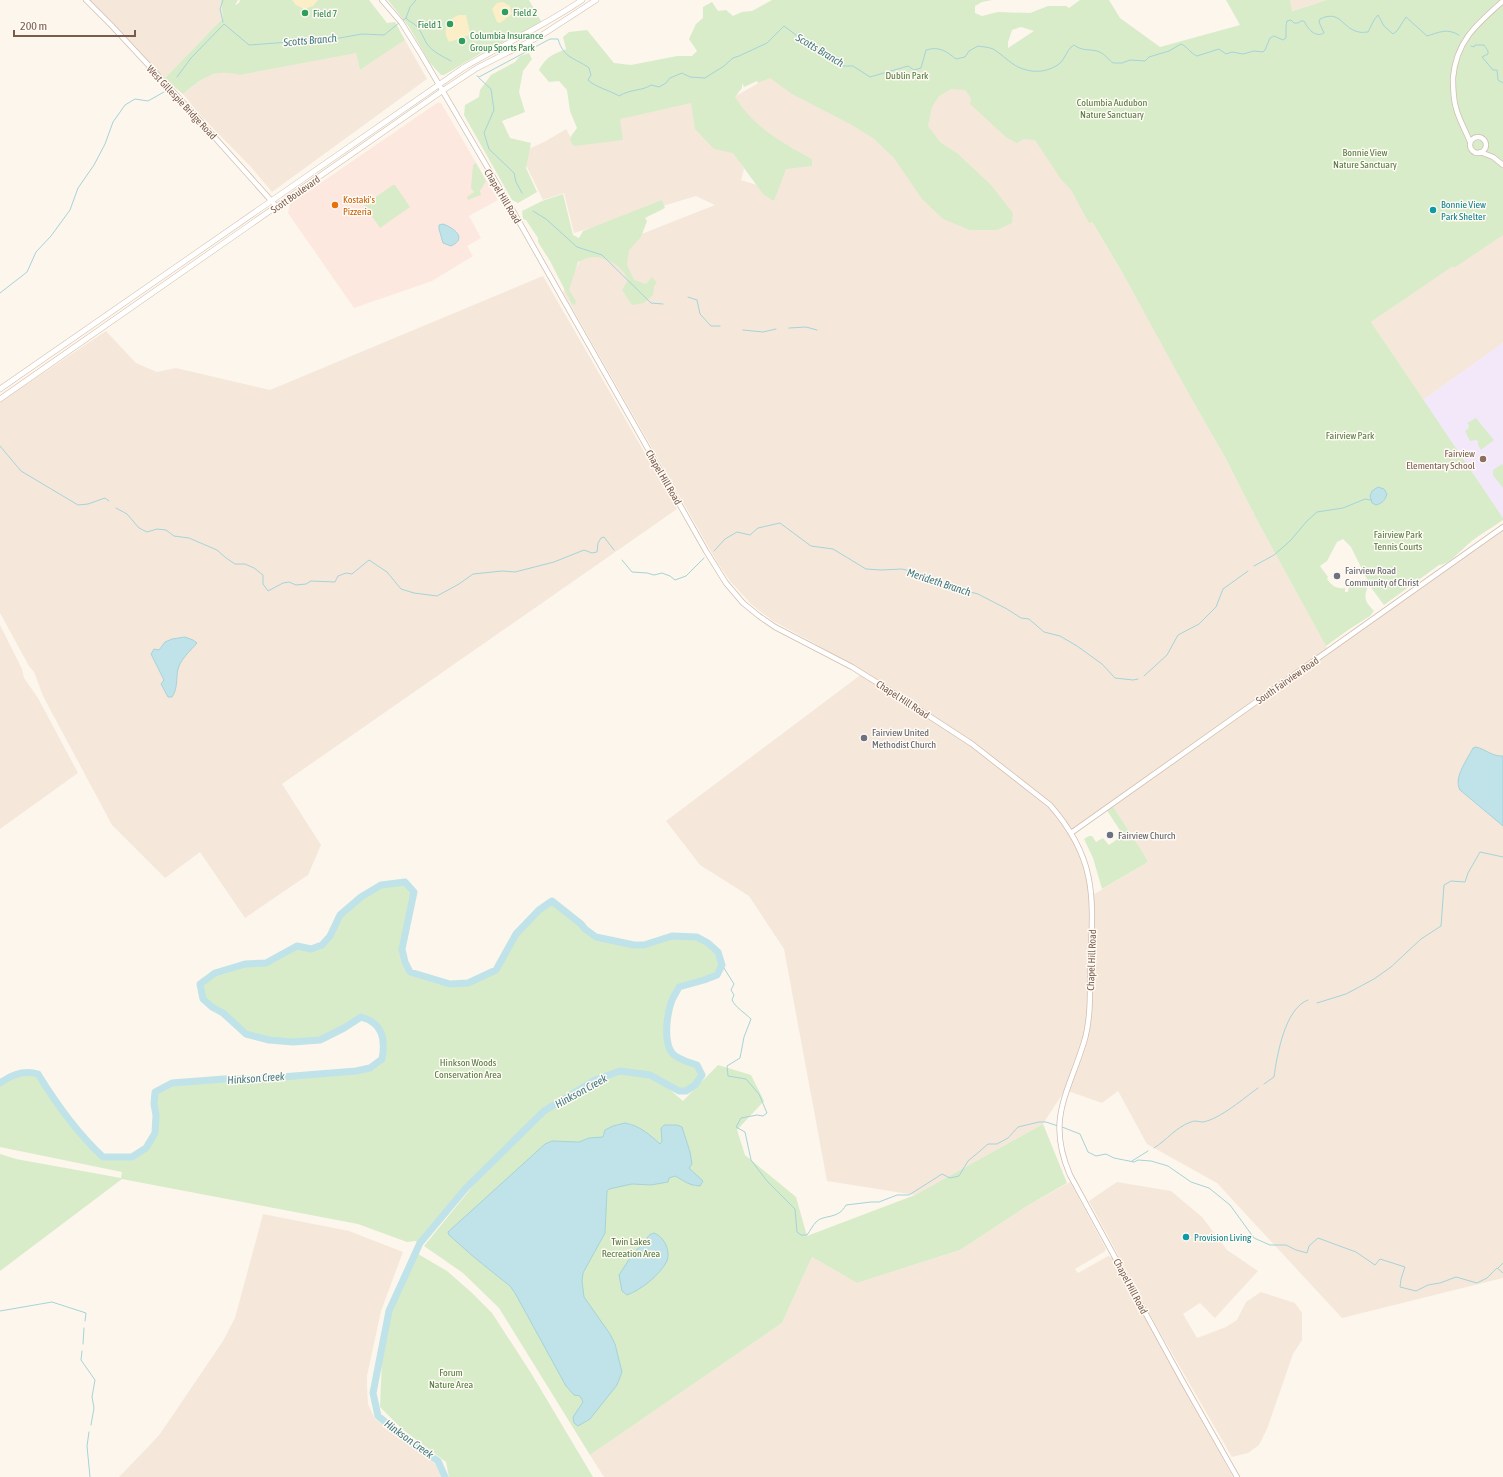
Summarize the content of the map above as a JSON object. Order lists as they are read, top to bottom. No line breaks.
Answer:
{"streets":{"main road":["Scott Boulevard"],"street":["West Gillespie Bridge Road","Chapel Hill Road","South Fairview Road"]},"crossings":[["West Gillespie Bridge Road","Scott Boulevard"],["Scott Boulevard","Chapel Hill Road"],["Chapel Hill Road","South Fairview Road"]],"water":["Scotts Branch","Merideth Branch","Hinkson Creek"],"parks":["Dublin Park","Columbia Audubon Nature Sanctuary","Bonnie View Nature Sanctuary","Fairview Park","Fairview Park Tennis Courts","Hinkson Woods Conservation Area","Twin Lakes Recreation Area","Forum Nature Area"],"places":["Field 2","Field 7","Field 1","Columbia Insurance Group Sports Park","Kostaki's Pizzeria","Bonnie View Park Shelter","Fairview Elementary School","Fairview Road Community of Christ","Fairview United Methodist Church","Fairview Church","Provision Living"],"scale_bar":"200 m"}
